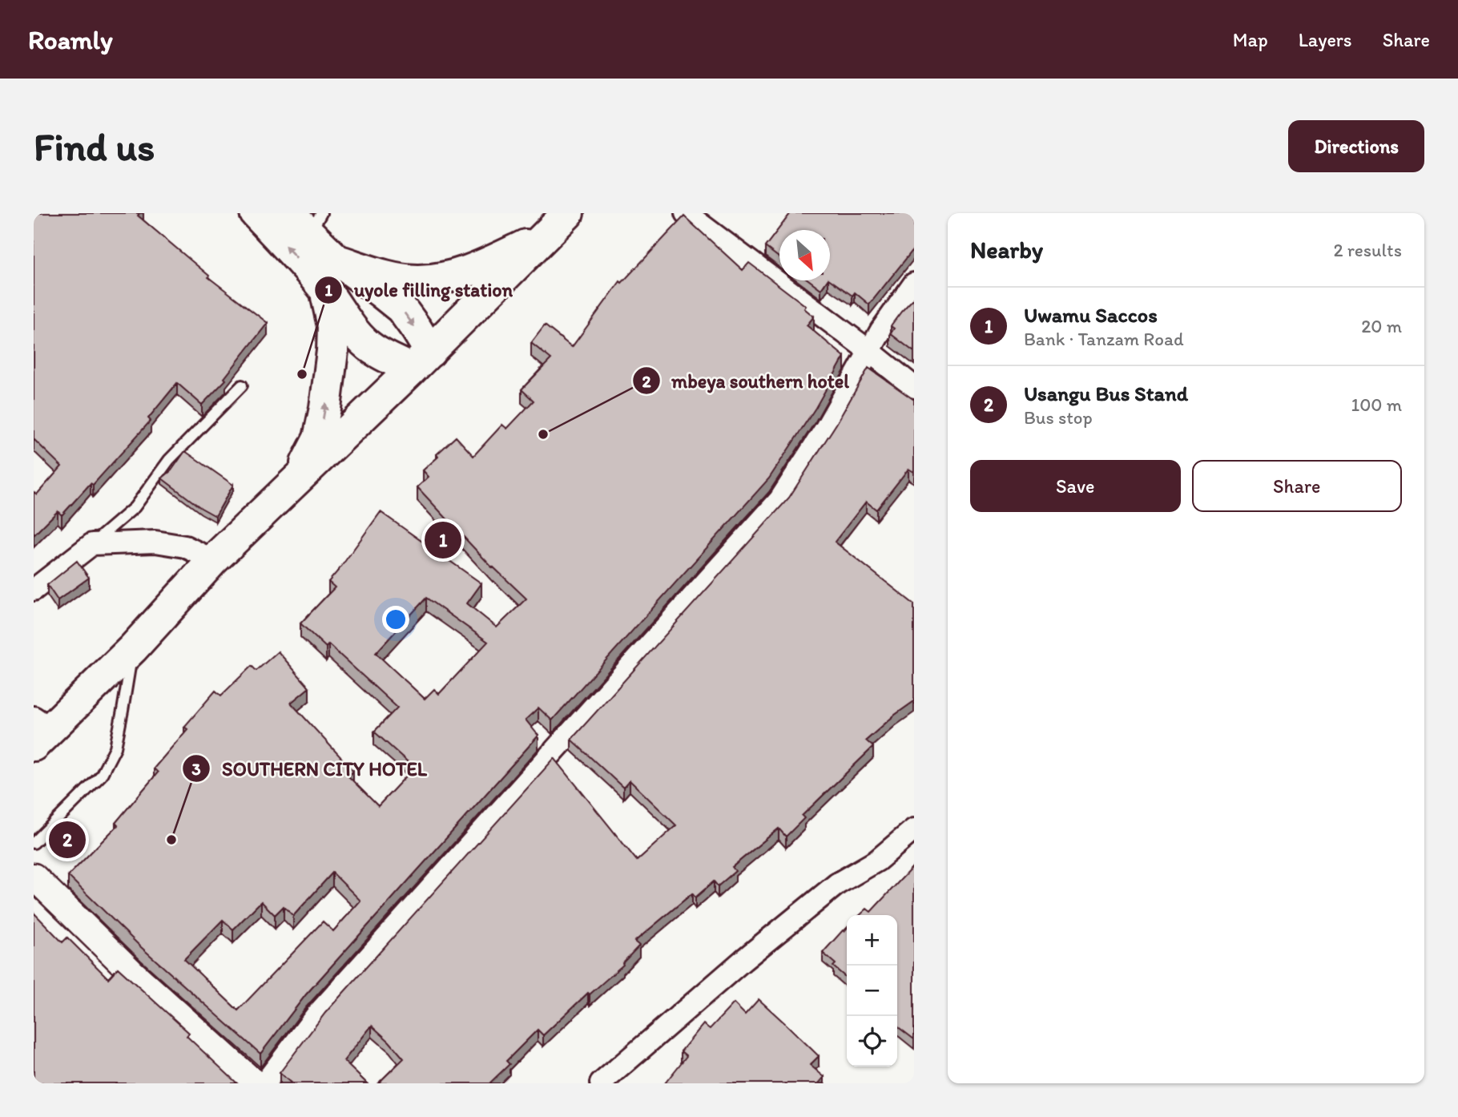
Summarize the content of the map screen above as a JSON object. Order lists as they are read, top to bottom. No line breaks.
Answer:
{"places":["uyole filling station","mbeya southern hotel","SOUTHERN CITY HOTEL"],"north":"bottom right","page":{"header":"Roamly","nav":["Map","Layers","Share"],"buttons":["Directions",["Save","Share"]],"title":"Find us","heading":["Nearby","2 results"],"list":[{"mark":"1","name":"Uwamu Saccos","note":"Bank · Tanzam Road","value":"20 m"},{"mark":"2","name":"Usangu Bus Stand","note":"Bus stop","value":"100 m"}],"pins":["1","2"],"map_buttons":["+","−"]}}
